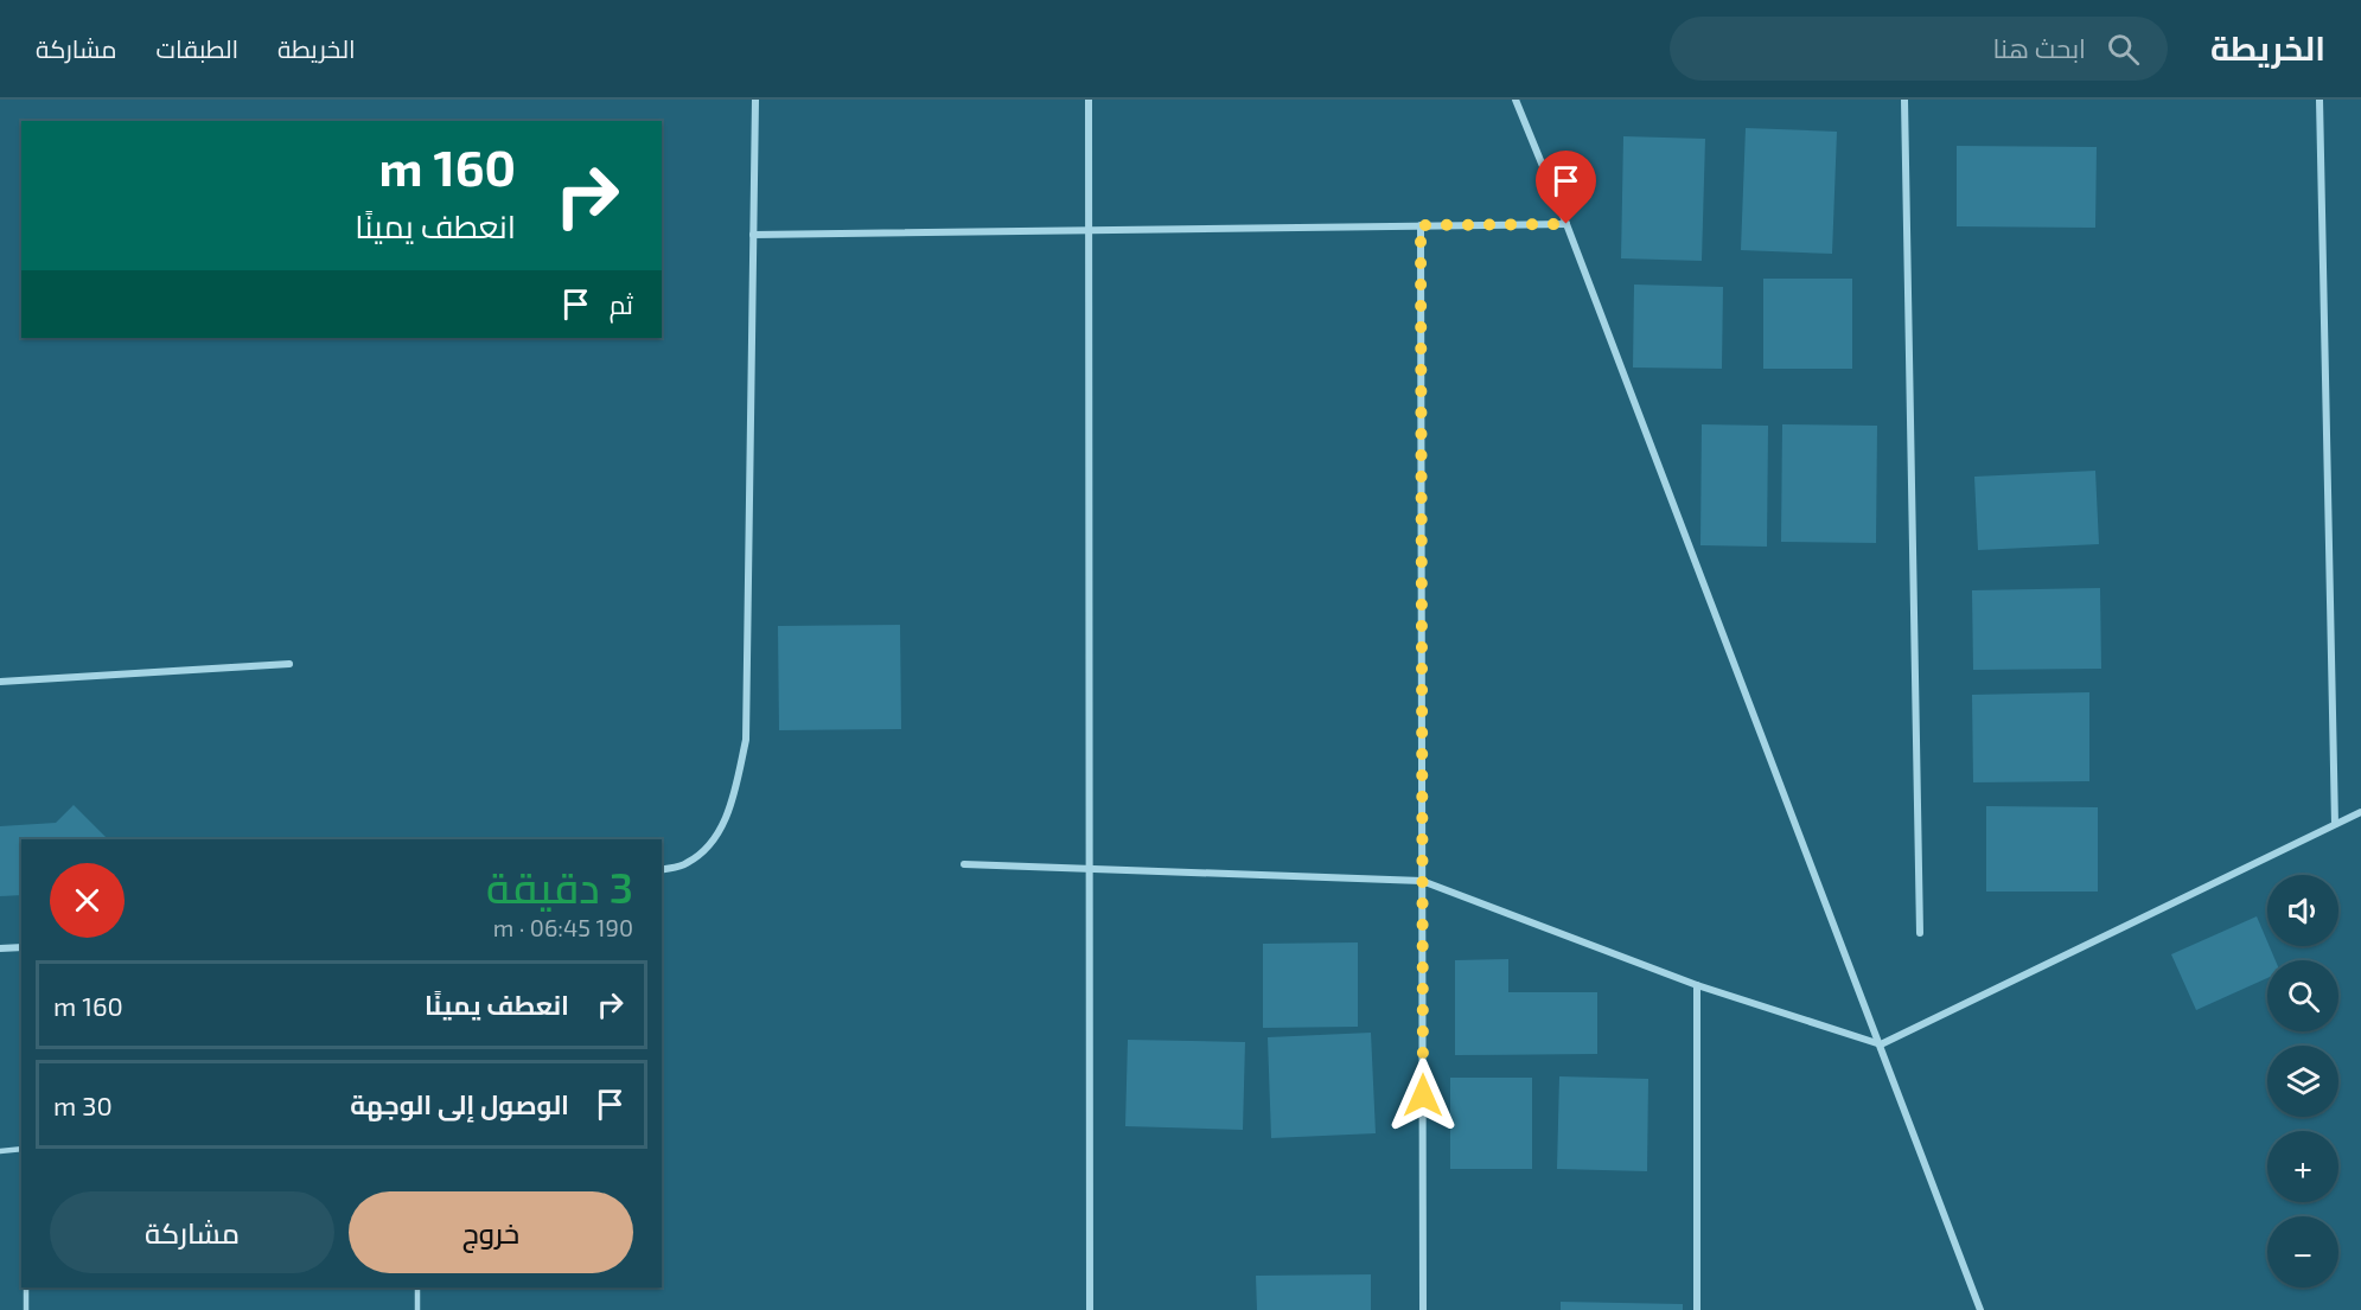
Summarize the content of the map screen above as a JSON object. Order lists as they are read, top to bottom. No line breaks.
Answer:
{"page":{"header":"الخريطة","search":"ابحث هنا","nav":["الخريطة","الطبقات","مشاركة"],"turn":["160 m","انعطف يمينًا"],"then":"ثم","heading":["3 دقيقة","190 m · 06:45"],"map_buttons":["+","−"],"list":[{"name":"انعطف يمينًا","value":"160 m"},{"name":"الوصول إلى الوجهة","value":"30 m"}],"buttons":["خروج","مشاركة"]}}
